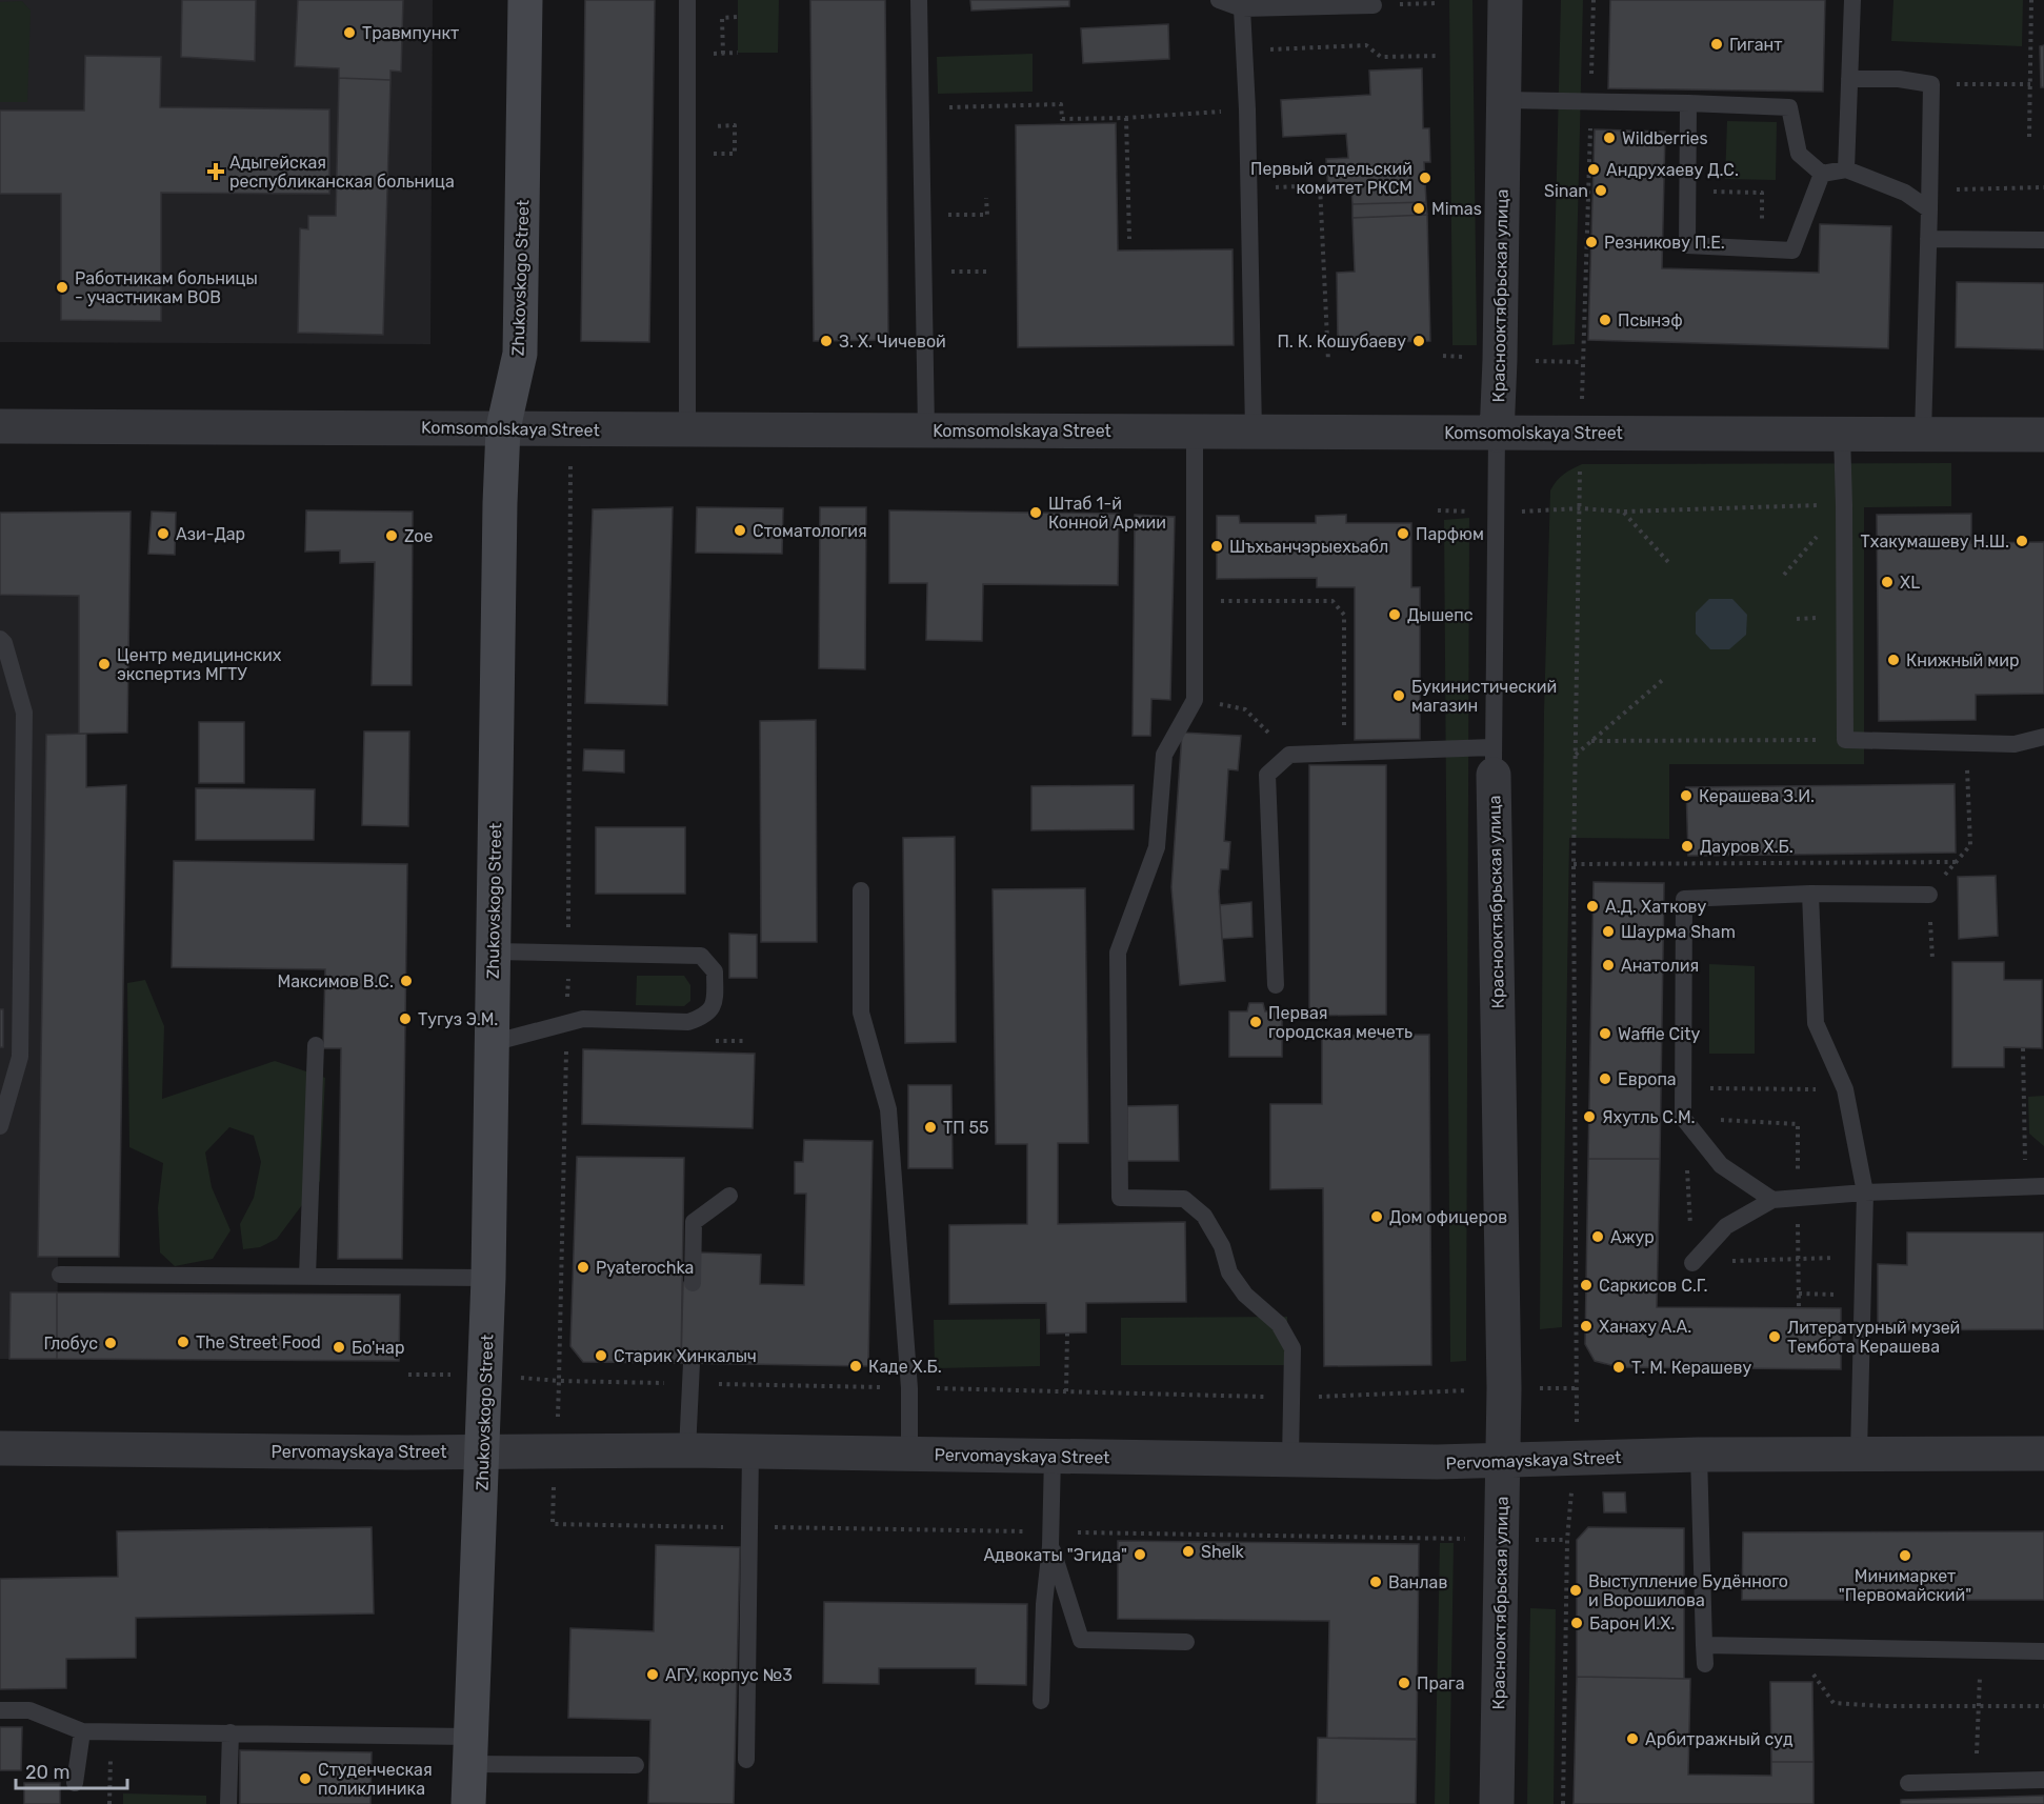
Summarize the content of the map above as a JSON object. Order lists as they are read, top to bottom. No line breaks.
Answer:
{"streets":{"street":["Zhukovskogo Street","Краснооктябрьская улица","Komsomolskaya Street","Pervomayskaya Street"]},"crossings":[["Zhukovskogo Street","Komsomolskaya Street"],["Zhukovskogo Street","Pervomayskaya Street"],["Краснооктябрьская улица","Komsomolskaya Street"],["Краснооктябрьская улица","Pervomayskaya Street"]],"places":{"other":["Травмпункт","Гигант","Wildberries","Андрухаеву Д.С.","Первый отдельский комитет РКСМ","Sinan","Mimas","Резникову П.Е.","Работникам больницы - участникам ВОВ","Псынэф","З. Х. Чичевой","П. К. Кошубаеву","Штаб 1-й Конной Армии","Стоматология","Ази-Дар","Парфюм","Zoe","Тхакумашеву Н.Ш.","Шъхьанчэрыехьабл","XL","Дышепс","Книжный мир","Центр медицинских экспертиз МГТУ","Букинистический магазин","Керашева З.И.","Дауров Х.Б.","А.Д. Хаткову","Шаурма Sham","Анатолия","Максимов В.С.","Тугуз Э.М.","Первая городская мечеть","Waffle City","Европа","Яхутль С.М.","ТП 55","Дом офицеров","Ажур","Pyaterochka","Саркисов С.Г.","Ханаху А.А.","Литературный музей Тембота Керашева","The Street Food","Глобус","Бо'нар","Старик Хинкалыч","Каде Х.Б.","Т. М. Керашеву","Shelk","Адвокаты \"Эгида\"","Минимаркет \"Первомайский\"","Ванлав","Выступление Будённого и Ворошилова","Барон И.Х.","АГУ, корпус №3","Прага","Арбитражный суд","Студенческая поликлиника"],"health":["Адыгейская республиканская больница"]},"scale_bar":"20 m"}
